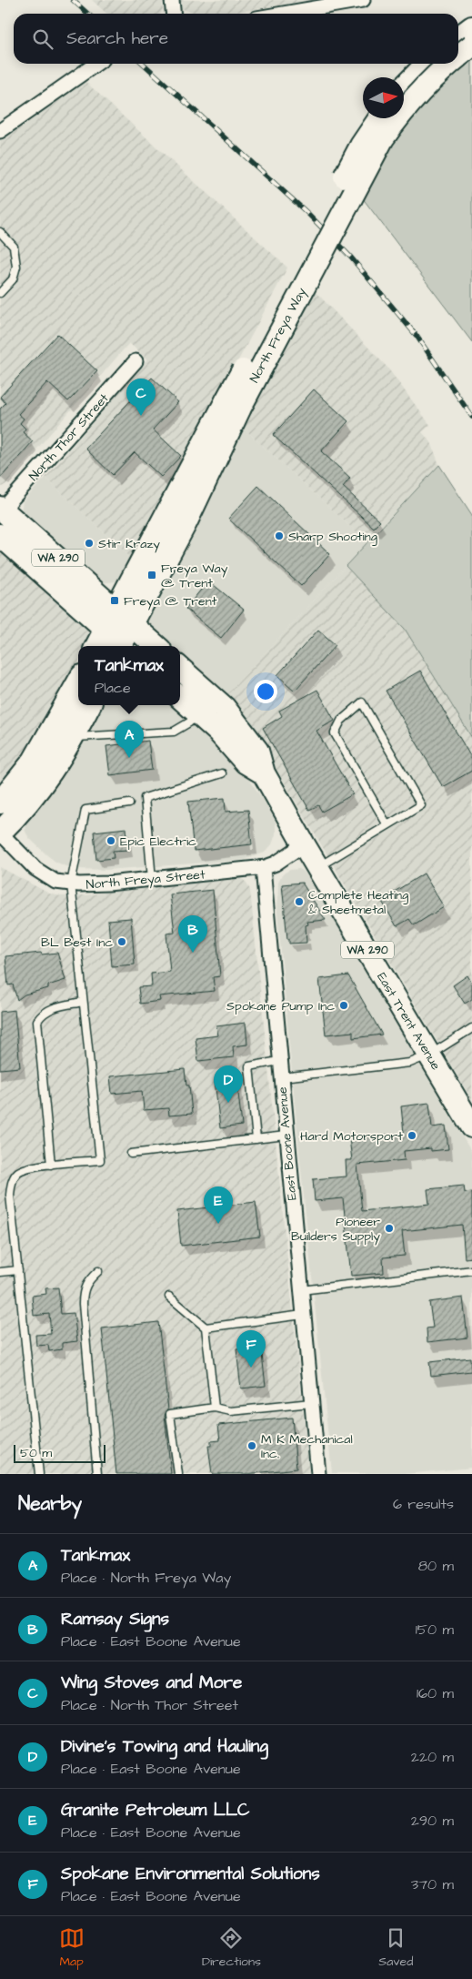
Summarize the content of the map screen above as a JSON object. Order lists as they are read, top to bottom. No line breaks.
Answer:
{"streets":{"main road":["North Freya Way","WA 290","East Trent Avenue"],"street":["North Thor Street","North Freya Street","East Boone Avenue"]},"crossings":[["North Freya Way","WA 290"],["North Thor Street","WA 290"],["North Freya Street","East Trent Avenue"],["North Freya Street","East Boone Avenue"]],"places":{"other":["Sharp Shooting","Stir Krazy","Epic Electric","Complete Heating & Sheetmetal","BL Best Inc","Spokane Pump Inc","Hard Motorsport","Pioneer Builders Supply","M K Mechanical Inc."],"transit":["Freya Way @ Trent","Freya @ Trent"]},"scale_bar":"50 m","north":"right","page":{"search":"Search here","pins":["C","A","B","D","E","F"],"popup":["Tankmax","Place"],"scale":"50 m","heading":["Nearby","6 results"],"list":[{"mark":"A","name":"Tankmax","note":"Place · North Freya Way","value":"80 m"},{"mark":"B","name":"Ramsay Signs","note":"Place · East Boone Avenue","value":"150 m"},{"mark":"C","name":"Wing Stoves and More","note":"Place · North Thor Street","value":"160 m"},{"mark":"D","name":"Divine's Towing and Hauling","note":"Place · East Boone Avenue","value":"220 m"},{"mark":"E","name":"Granite Petroleum LLC","note":"Place · East Boone Avenue","value":"290 m"},{"mark":"F","name":"Spokane Environmental Solutions","note":"Place · East Boone Avenue","value":"370 m"}],"nav":["Map","Directions","Saved"]}}
